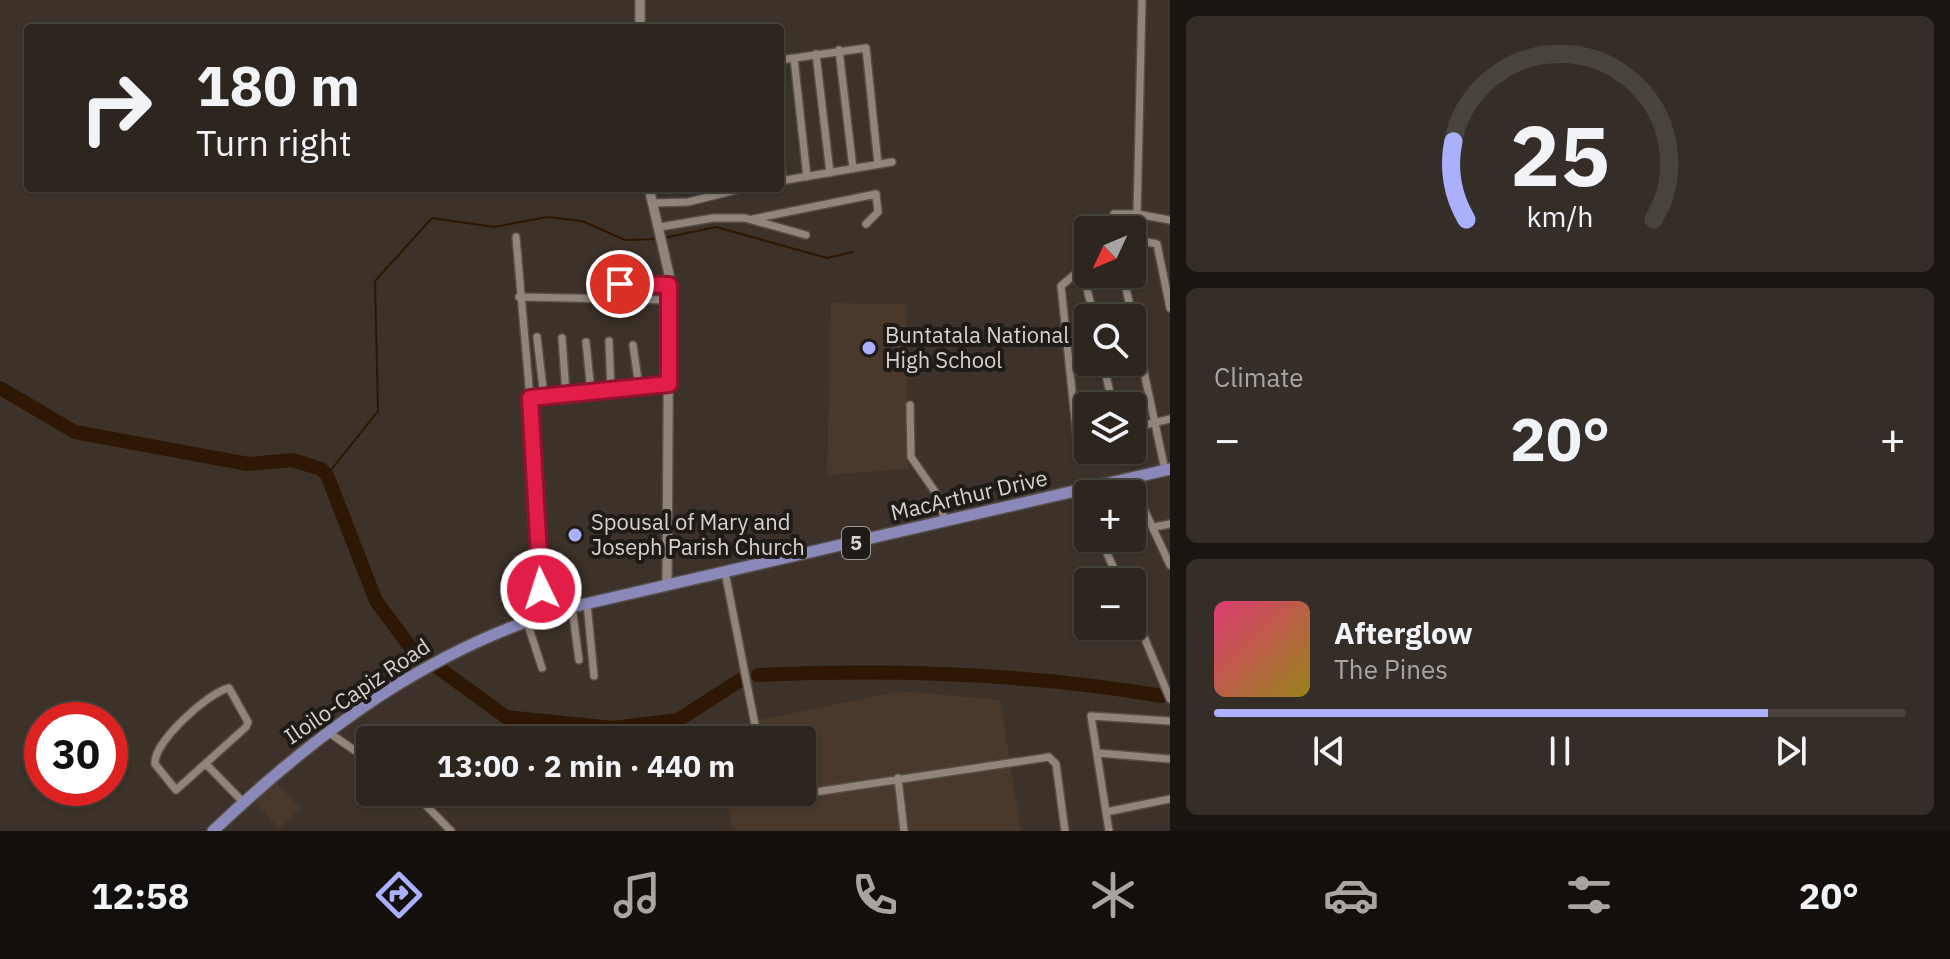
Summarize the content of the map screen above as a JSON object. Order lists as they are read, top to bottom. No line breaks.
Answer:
{"streets":{"main road":["MacArthur Drive","5","Iloilo-Capiz Road"]},"crossings":[["MacArthur Drive","Iloilo-Capiz Road"]],"places":["Buntatala National High School","Spousal of Mary and Joseph Parish Church"],"north":"bottom left","page":{"turn":["180 m","Turn right"],"map_buttons":["+","−"],"tile":"Climate","heat":["−","20°","+"],"song":["Afterglow","The Pines"],"limit":"30","trip":"13:00 · 2 min · 440 m","tabs":["12:58","20°"],"gauge":["25","km/h"]}}
